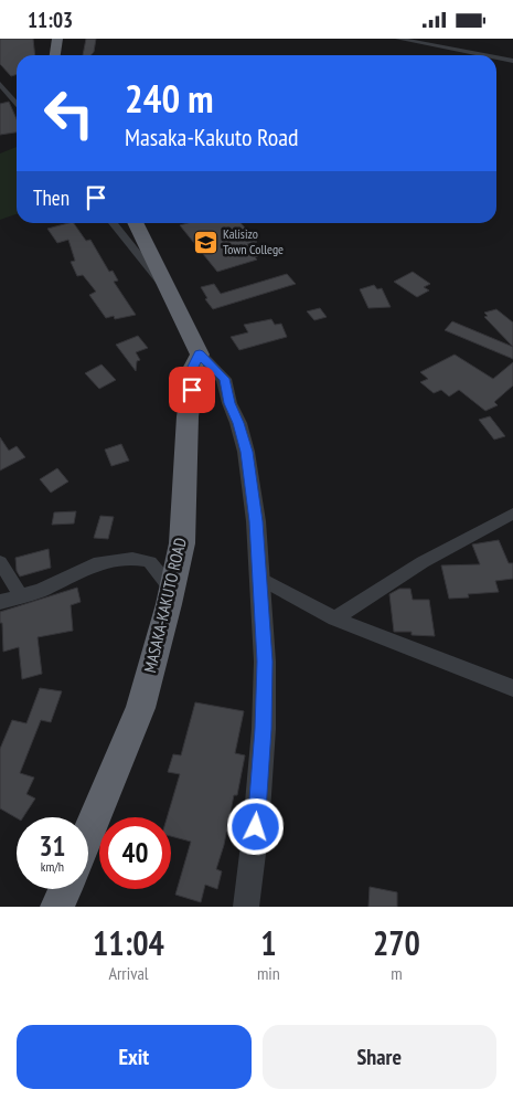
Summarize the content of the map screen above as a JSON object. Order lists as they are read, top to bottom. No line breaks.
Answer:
{"streets":{"highway":["MASAKA-KAKUTO ROAD"]},"places":{"school or university":["Kalisizo Town College"]},"page":{"status":"11:03","turn":["240 m","Masaka-Kakuto Road"],"then":"Then","speed":"31 km/h","limit":"40","eta":["11:04","Arrival","1","min","270","m"],"buttons":["Exit","Share"]}}
